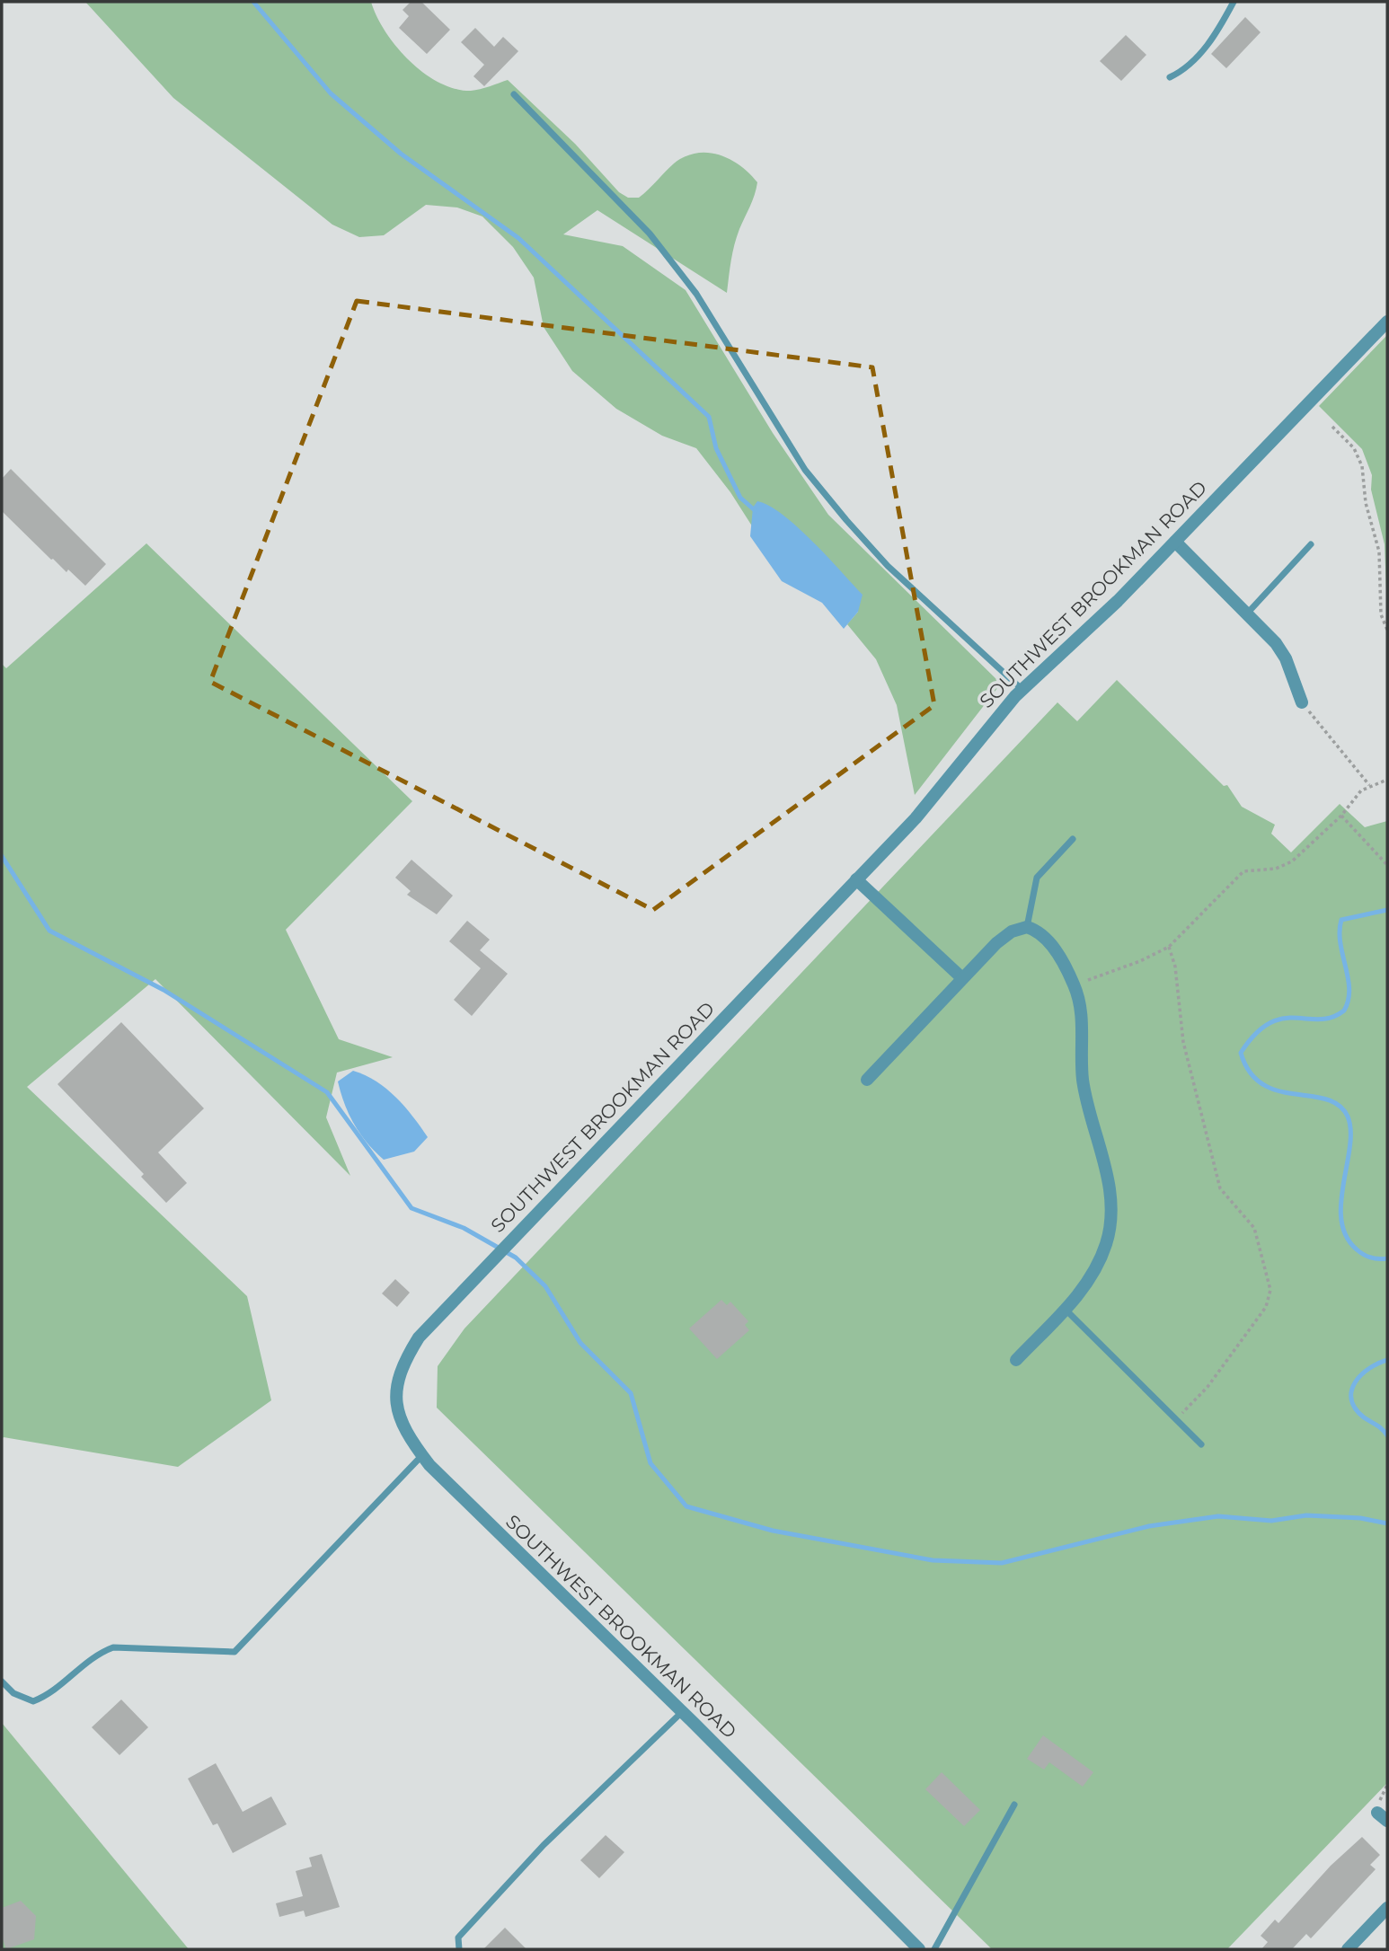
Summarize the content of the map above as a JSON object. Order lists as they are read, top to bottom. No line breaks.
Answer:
{"streets":{"street":["SOUTHWEST BROOKMAN ROAD"]}}
